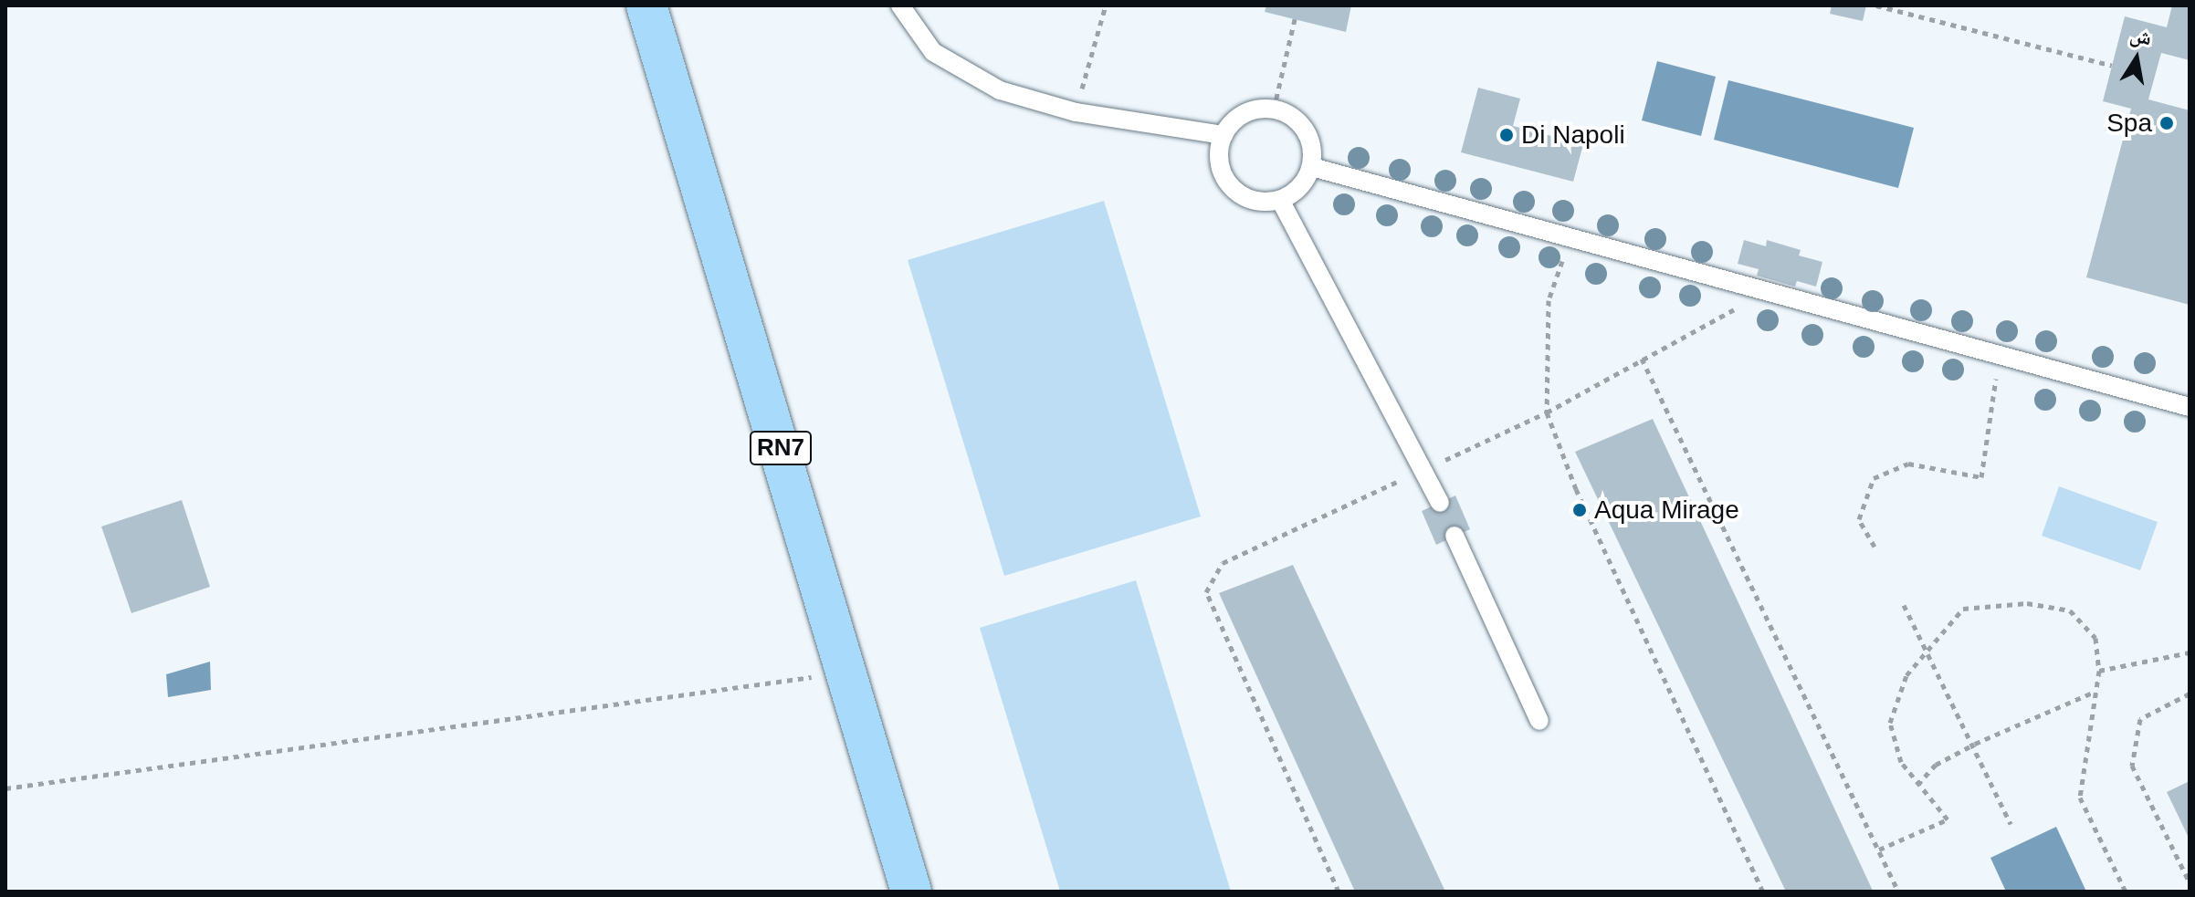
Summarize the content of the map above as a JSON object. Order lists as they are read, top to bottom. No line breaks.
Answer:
{"streets":{"main road":["RN7"]},"places":["Spa","Di Napoli","Aqua Mirage"],"north":"top"}
